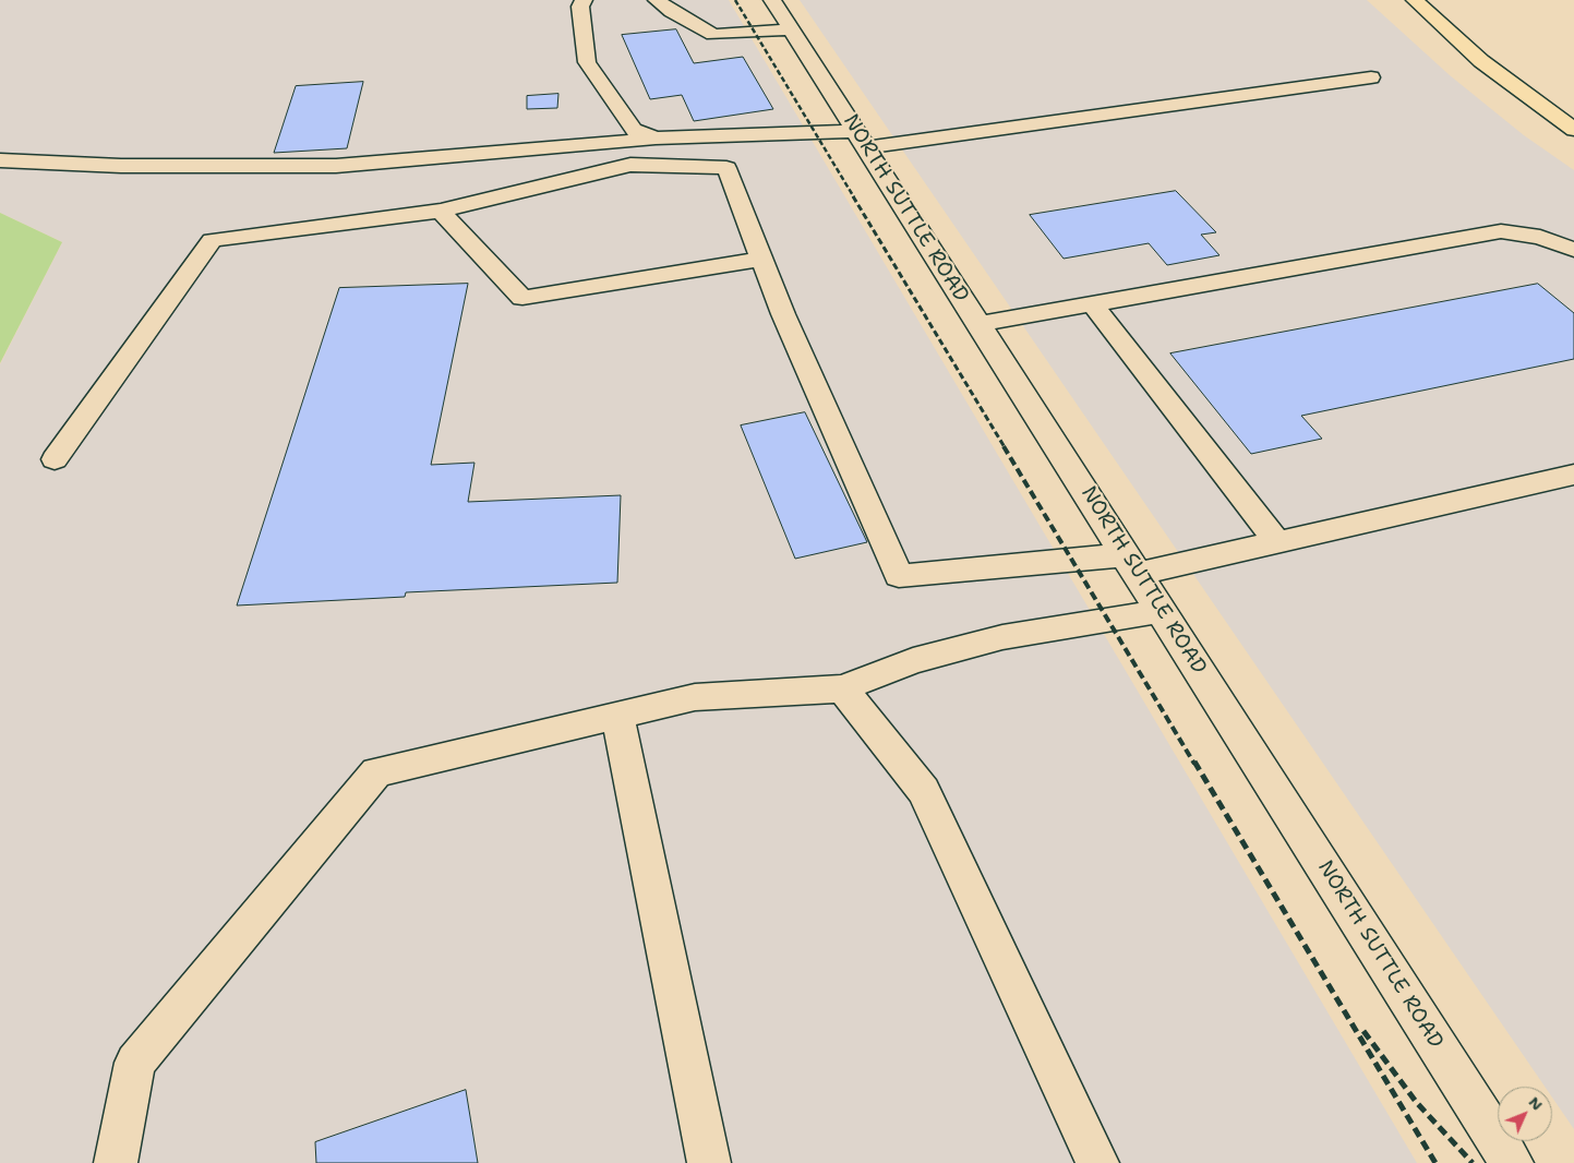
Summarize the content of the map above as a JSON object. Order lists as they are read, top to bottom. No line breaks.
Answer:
{"streets":{"street":["NORTH SUTTLE ROAD"]},"north":"top right"}
